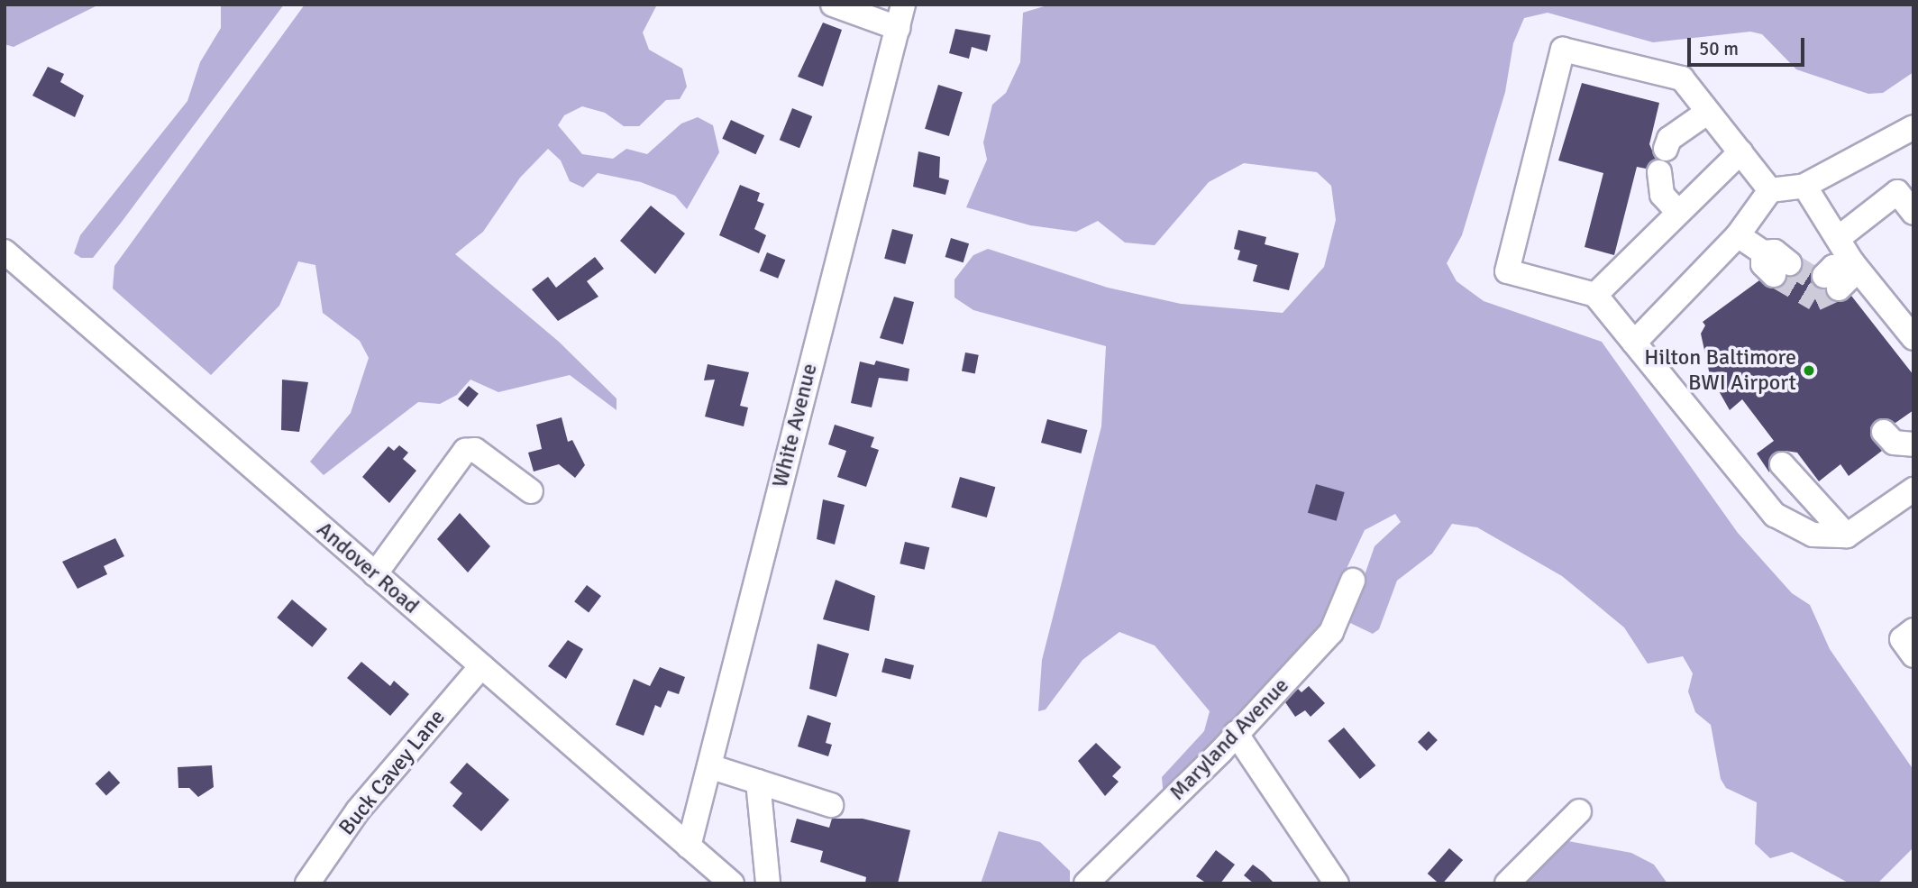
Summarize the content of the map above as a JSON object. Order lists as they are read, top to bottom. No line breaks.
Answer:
{"streets":{"street":["White Avenue","Andover Road","Maryland Avenue","Buck Cavey Lane"]},"crossings":[["White Avenue","Andover Road"],["Andover Road","Buck Cavey Lane"]],"places":["Hilton Baltimore BWI Airport"],"scale_bar":"50 m"}
